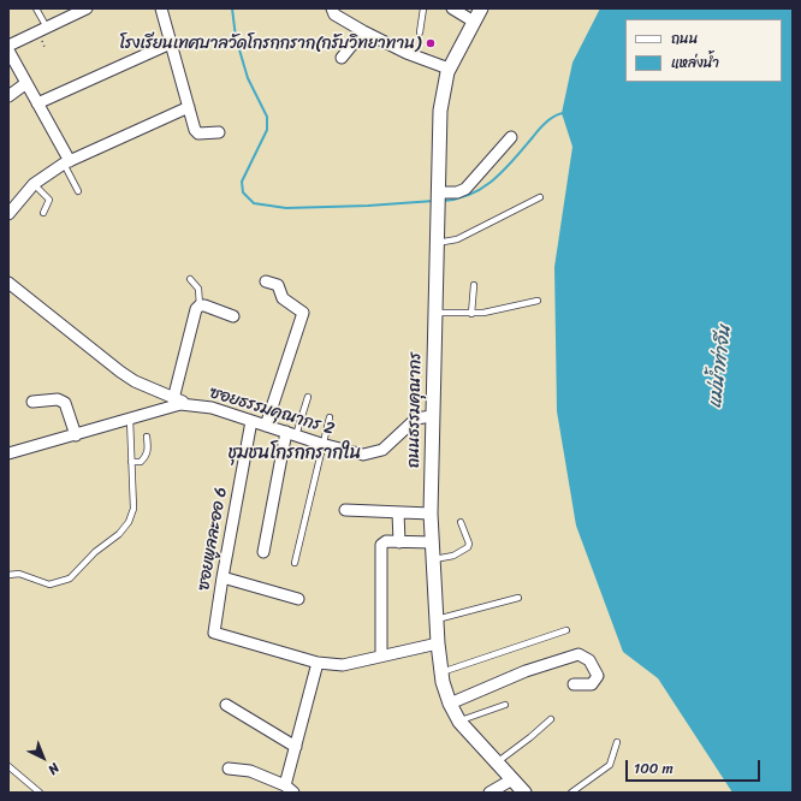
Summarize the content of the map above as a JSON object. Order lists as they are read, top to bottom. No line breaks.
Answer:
{"streets":{"street":["ถนนธรรมคุณากร","ซอยธรรมคุณากร 2","ซอยพูลละออ 6"]},"crossings":[["ถนนธรรมคุณากร","ซอยธรรมคุณากร 2"],["ซอยธรรมคุณากร 2","ซอยพูลละออ 6"]],"districts":["ชุมชนโกรกกรากใน"],"water":["แม่น้ำท่าจีน"],"places":["โรงเรียนเทศบาลวัดโกรกกราก(กรับวิทยาทาน)"],"legend":["ถนน","แหล่งน้ำ"],"scale_bar":"100 m","north":"bottom right"}
